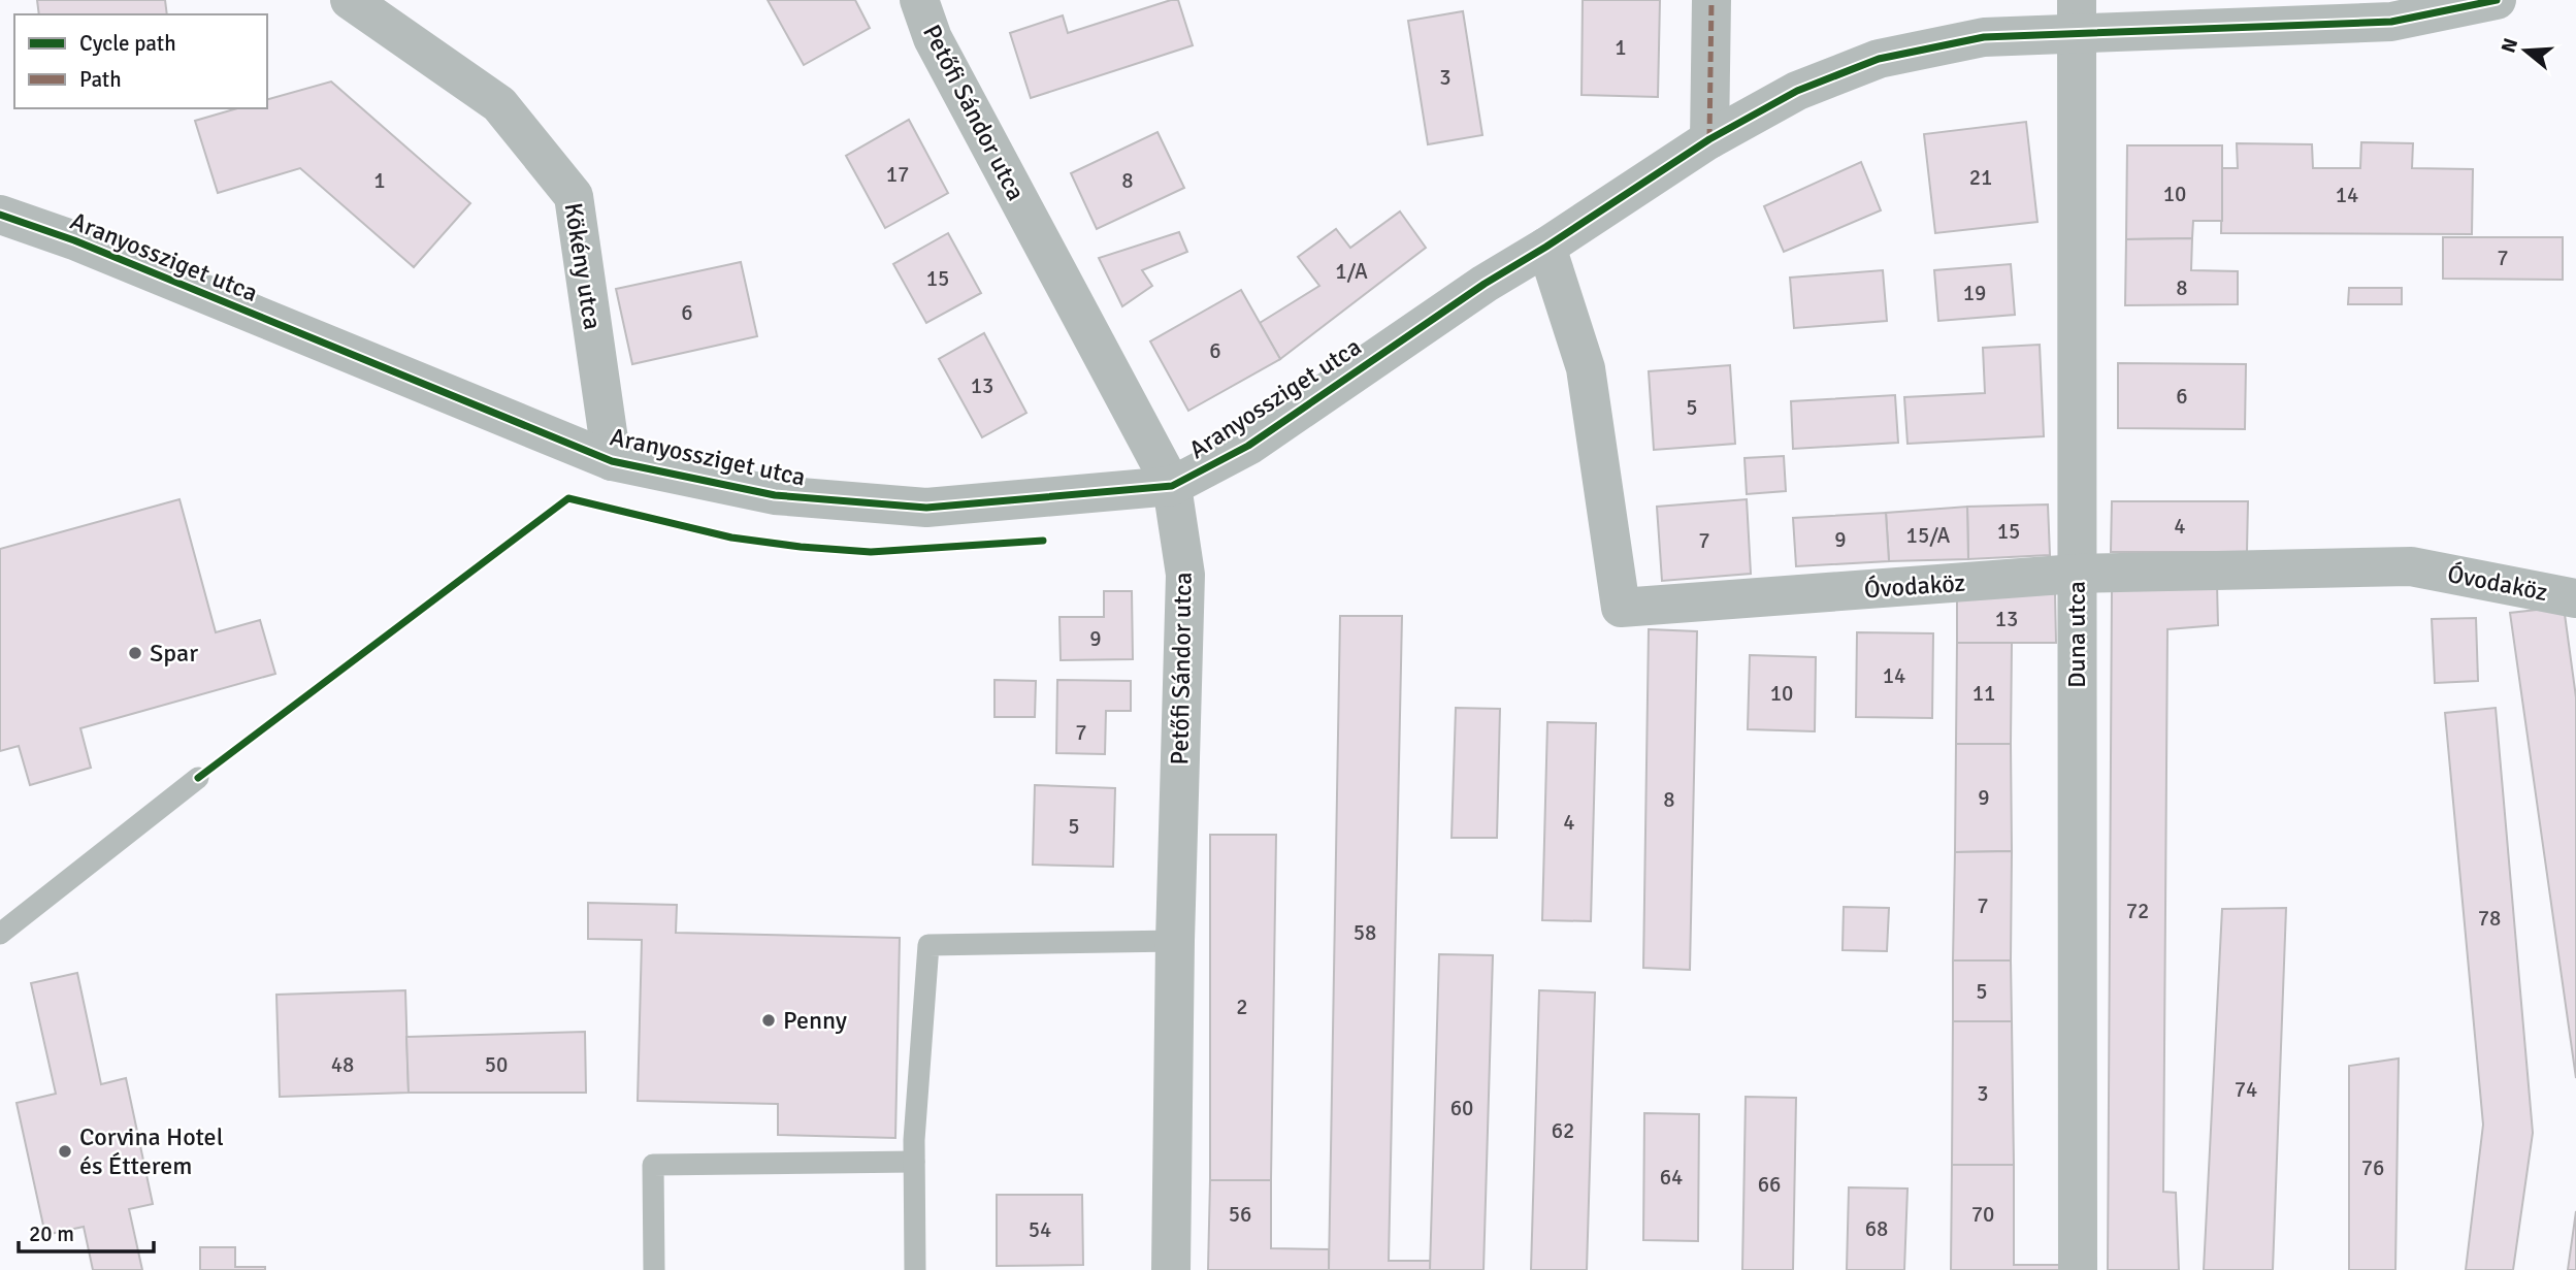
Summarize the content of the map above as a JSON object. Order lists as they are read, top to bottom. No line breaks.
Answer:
{"streets":{"street":["Petőfi Sándor utca","Aranyossziget utca","Kökény utca","Óvodaköz","Duna utca"]},"crossings":[["Petőfi Sándor utca","Aranyossziget utca"],["Aranyossziget utca","Kökény utca"],["Aranyossziget utca","Óvodaköz"],["Aranyossziget utca","Duna utca"],["Óvodaköz","Duna utca"]],"places":["Spar","Penny","Corvina Hotel és Étterem"],"house_numbers":["1","3","17","21","1","8","10","14","7","1/A","15","8","19","6","6","13","6","5","4","15","15/A","9","7","13","9","14","10","11","7","9","8","4","5","7","72","78","58","5","2","48","50","74","3","60","62","76","64","66","56","70","68","54"],"legend":["Cycle path","Path"],"scale_bar":"20 m","north":"left"}
